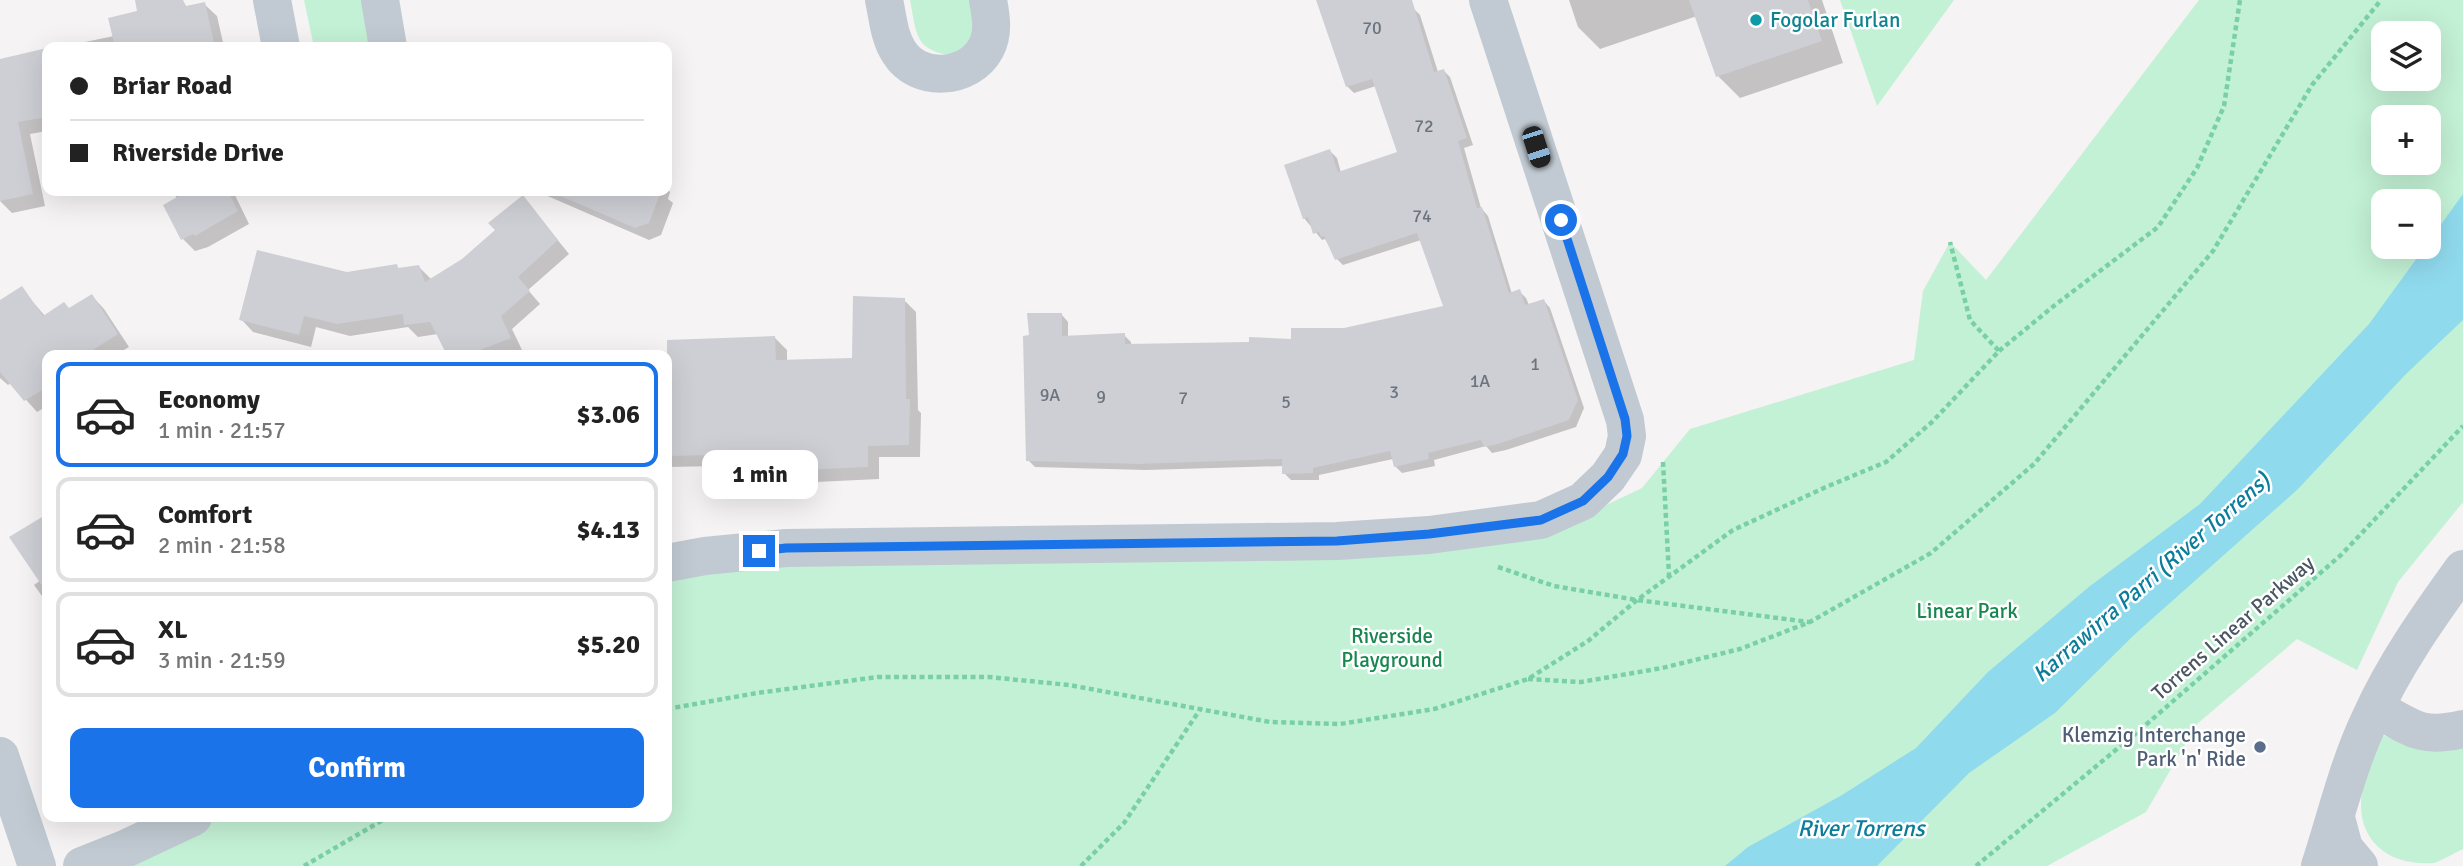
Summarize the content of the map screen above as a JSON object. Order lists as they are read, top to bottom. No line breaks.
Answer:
{"streets":{"path":["Torrens Linear Parkway"]},"water":["Karrawirra Parri (River Torrens)","River Torrens"],"parks":["Linear Park","Riverside Playground"],"places":["Fogolar Furlan","Klemzig Interchange Park 'n' Ride"],"house_numbers":["70","72","74","1","1A","3","9A","9","7","5"],"page":{"map_buttons":["+","−"],"banner":["Briar Road","Riverside Drive"],"list":[{"name":"Economy","note":"1 min · 21:57","value":"$3.06"},{"name":"Comfort","note":"2 min · 21:58","value":"$4.13"},{"name":"XL","note":"3 min · 21:59","value":"$5.20"}],"bubble":"1 min","buttons":"Confirm"}}
